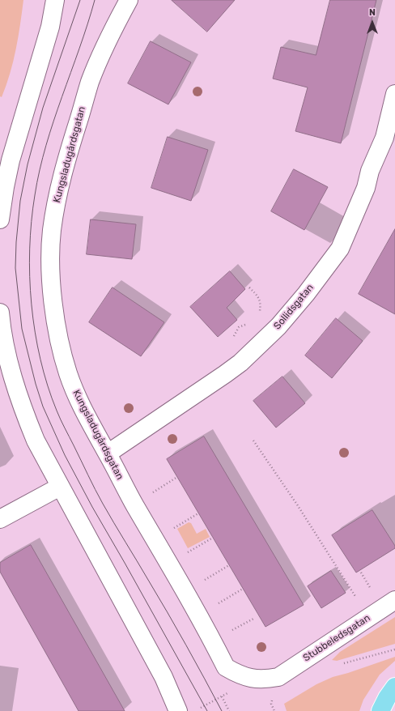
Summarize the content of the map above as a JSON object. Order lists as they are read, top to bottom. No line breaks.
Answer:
{"streets":{"street":["Kungsladugårdsgatan","Sollidsgatan","Stubbeledsgatan"]},"crossings":[["Kungsladugårdsgatan","Sollidsgatan"],["Kungsladugårdsgatan","Stubbeledsgatan"]],"north":"top"}
